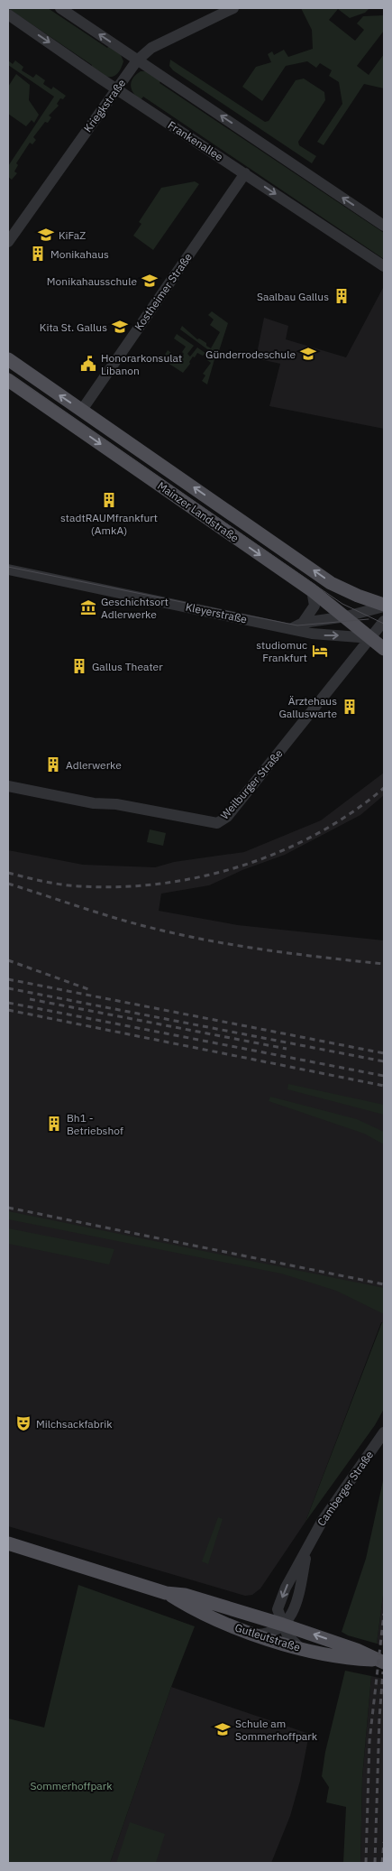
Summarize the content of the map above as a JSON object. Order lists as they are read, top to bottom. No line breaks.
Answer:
{"streets":{"main road":["Mainzer Landstraße","Gutleutstraße"],"street":["Kriegkstraße","Frankenallee","Kostheimer Straße","Kleyerstraße","Weilburger Straße","Camberger Straße"]},"crossings":[["Kriegkstraße","Frankenallee"],["Frankenallee","Kostheimer Straße"],["Kostheimer Straße","Mainzer Landstraße"],["Mainzer Landstraße","Kleyerstraße"],["Mainzer Landstraße","Weilburger Straße"],["Kleyerstraße","Weilburger Straße"]],"parks":["Sommerhoffpark"],"places":{"school or university":["KiFaZ","Monikahausschule","Kita St. Gallus","Günderrodeschule","Schule am Sommerhoffpark"],"building":["Monikahaus","Saalbau Gallus","stadtRAUMfrankfurt (AmkA)","Gallus Theater","Ärztehaus Galluswarte","Adlerwerke","Bh1 - Betriebshof"],"public building":["Honorarkonsulat Libanon"],"museum":["Geschichtsort Adlerwerke"],"hotel":["studiomuc Frankfurt"],"theatre":["Milchsackfabrik"]}}
